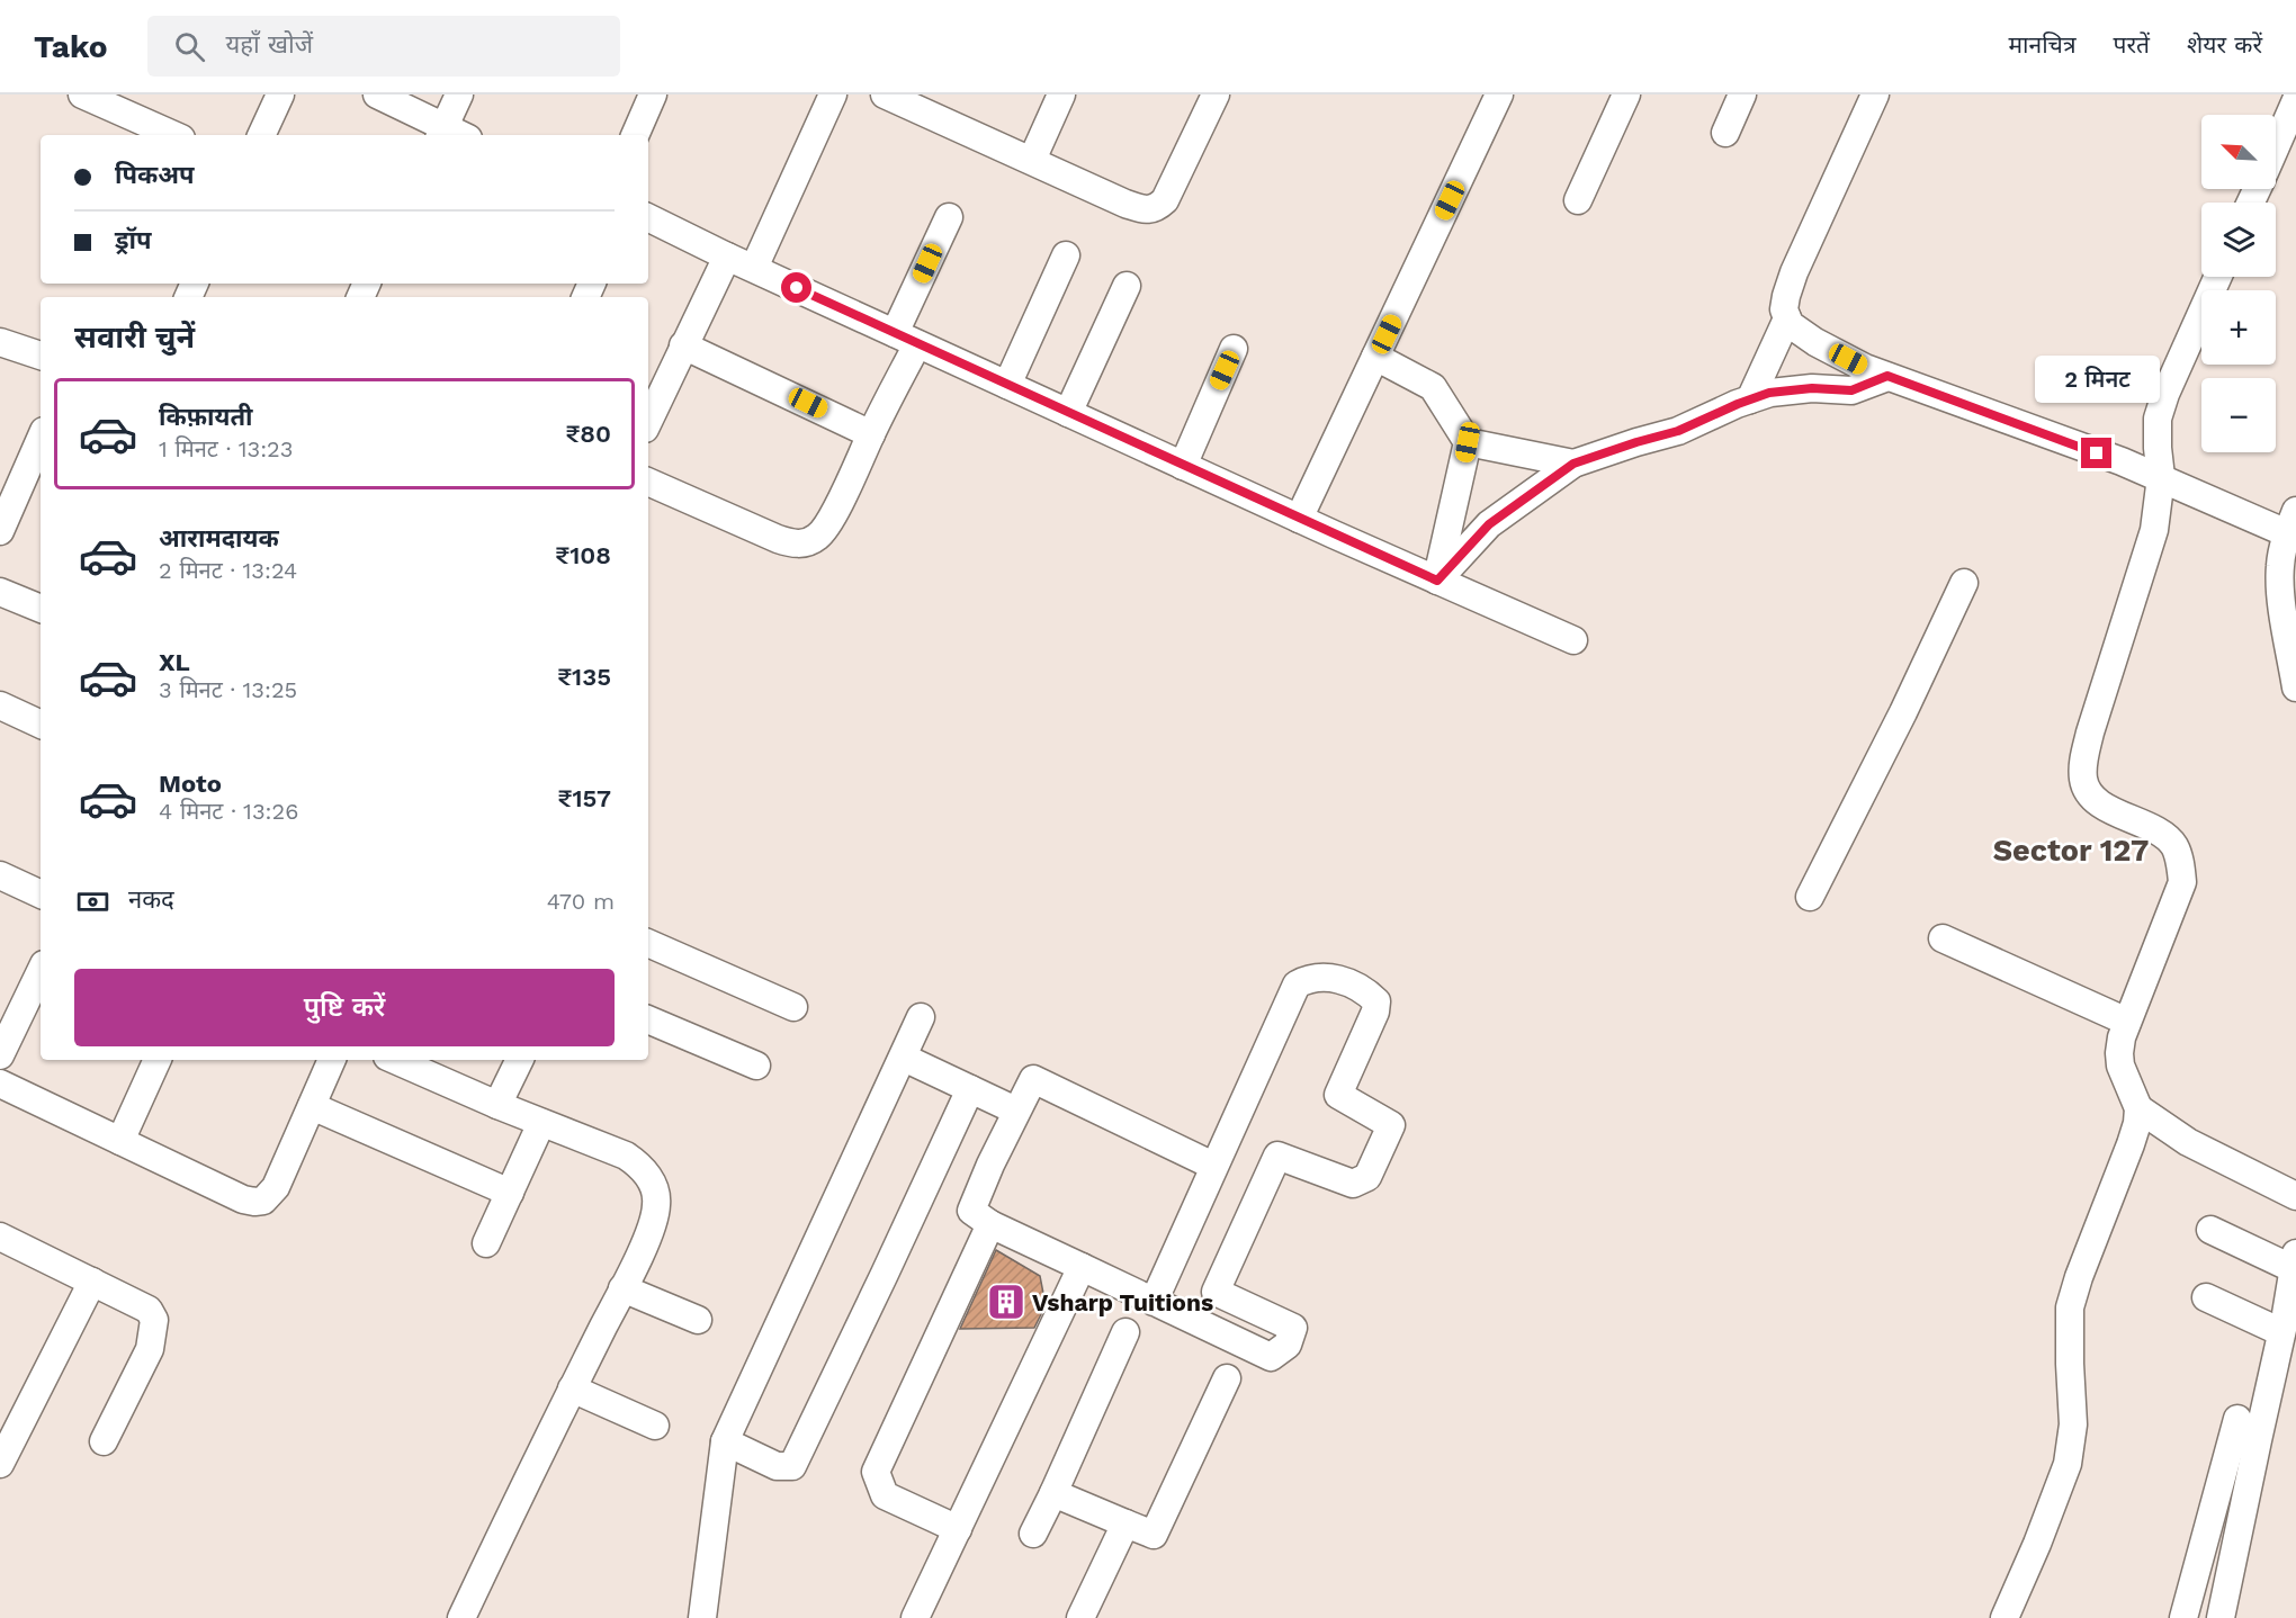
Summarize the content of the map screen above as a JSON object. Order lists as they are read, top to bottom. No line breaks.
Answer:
{"districts":["Sector 127"],"places":{"building":["Vsharp Tuitions"]},"north":"top left","page":{"header":"Tako","search":"यहाँ खोजें","nav":["मानचित्र","परतें","शेयर करें"],"map_buttons":["+","−"],"banner":["पिकअप","ड्रॉप"],"heading":"सवारी चुनें","bubble":"2 मिनट","list":[{"name":"किफ़ायती","note":"1 मिनट · 13:23","value":"₹80"},{"name":"आरामदायक","note":"2 मिनट · 13:24","value":"₹108"},{"name":"XL","note":"3 मिनट · 13:25","value":"₹135"},{"name":"Moto","note":"4 मिनट · 13:26","value":"₹157"}],"pay":["नकद","470 m"],"buttons":"पुष्टि करें"}}
